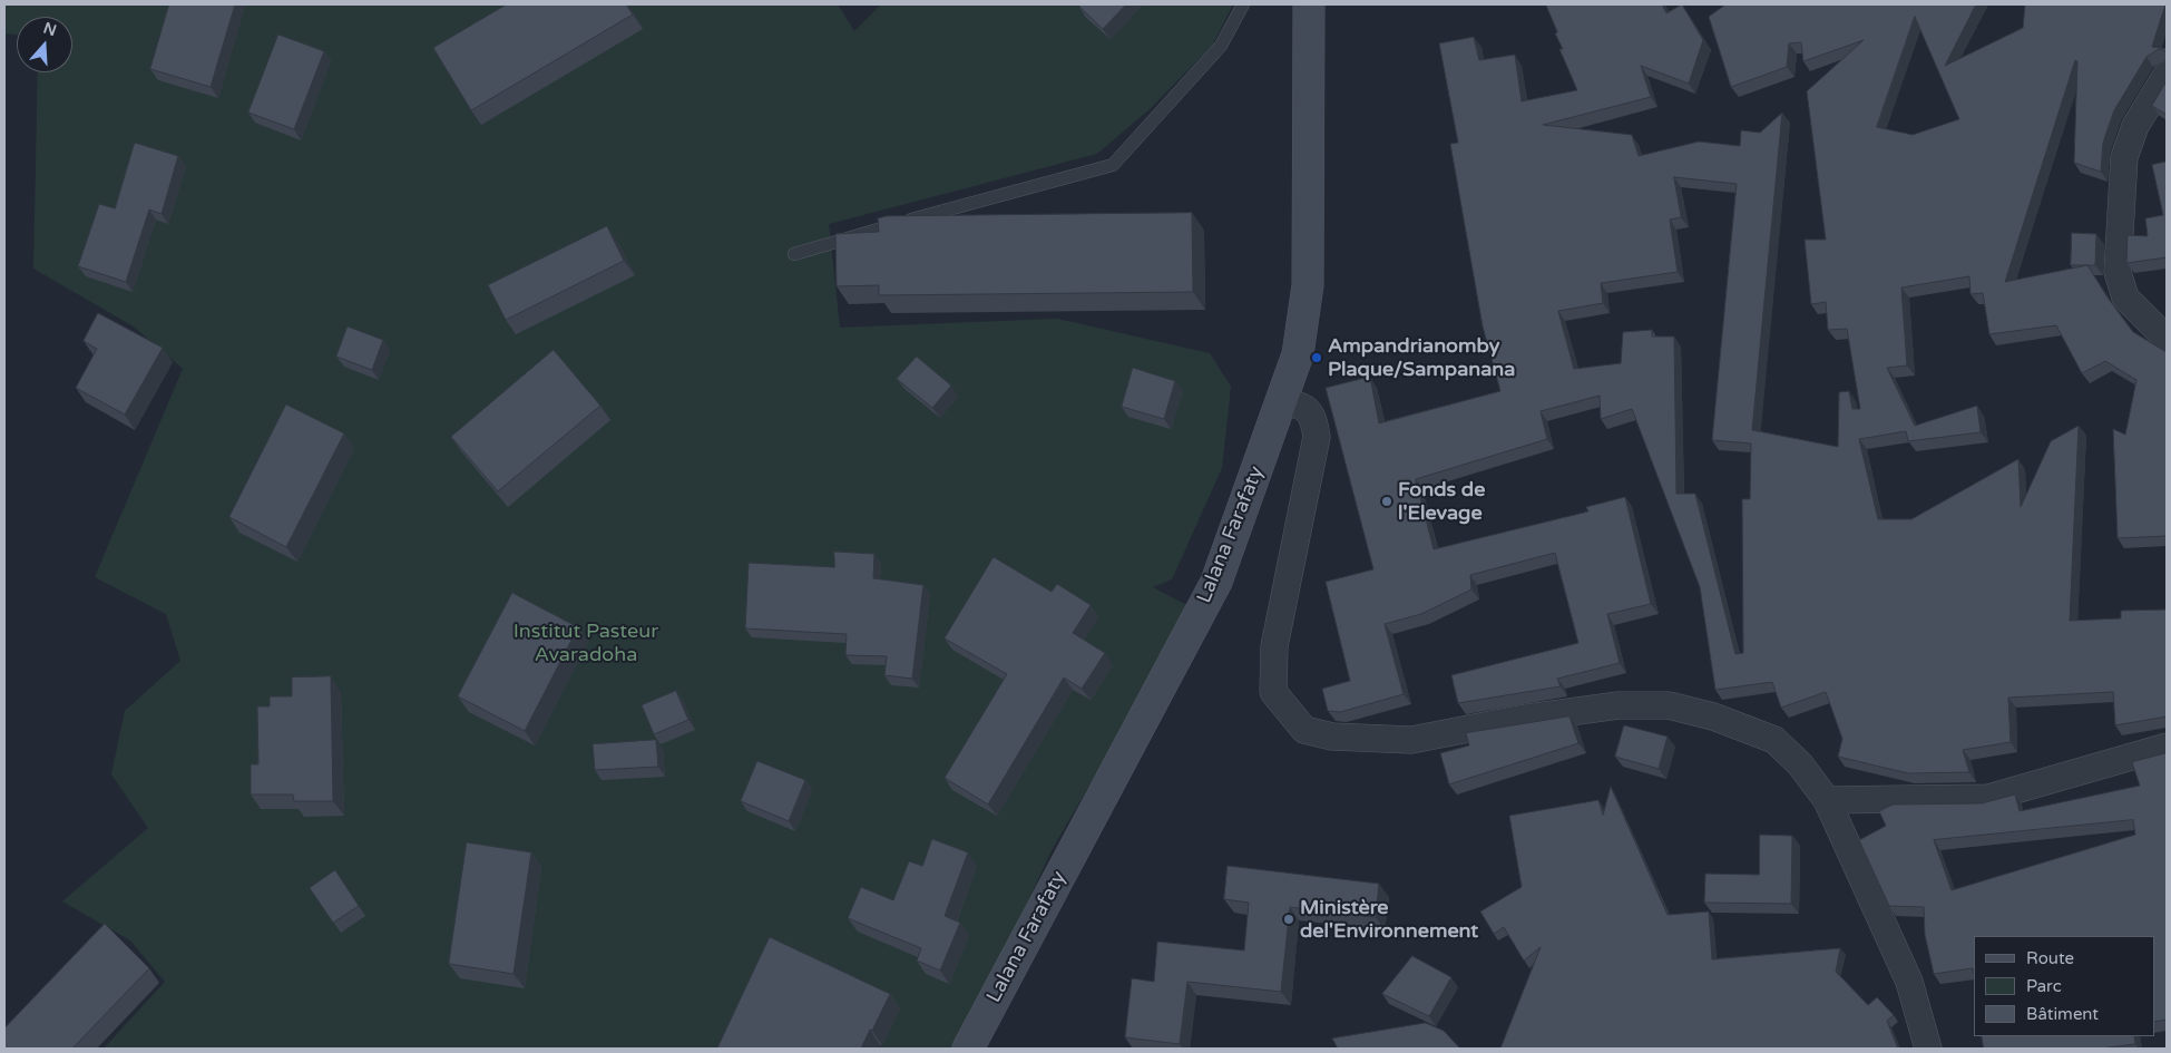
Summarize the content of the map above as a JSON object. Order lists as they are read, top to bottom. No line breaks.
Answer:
{"streets":{"main road":["Lalana Farafaty"]},"parks":["Institut Pasteur Avaradoha"],"places":["Ampandrianomby Plaque/Sampanana","Fonds de l'Elevage","Ministère del'Environnement"],"legend":["Route","Parc","Bâtiment"],"north":"top"}
